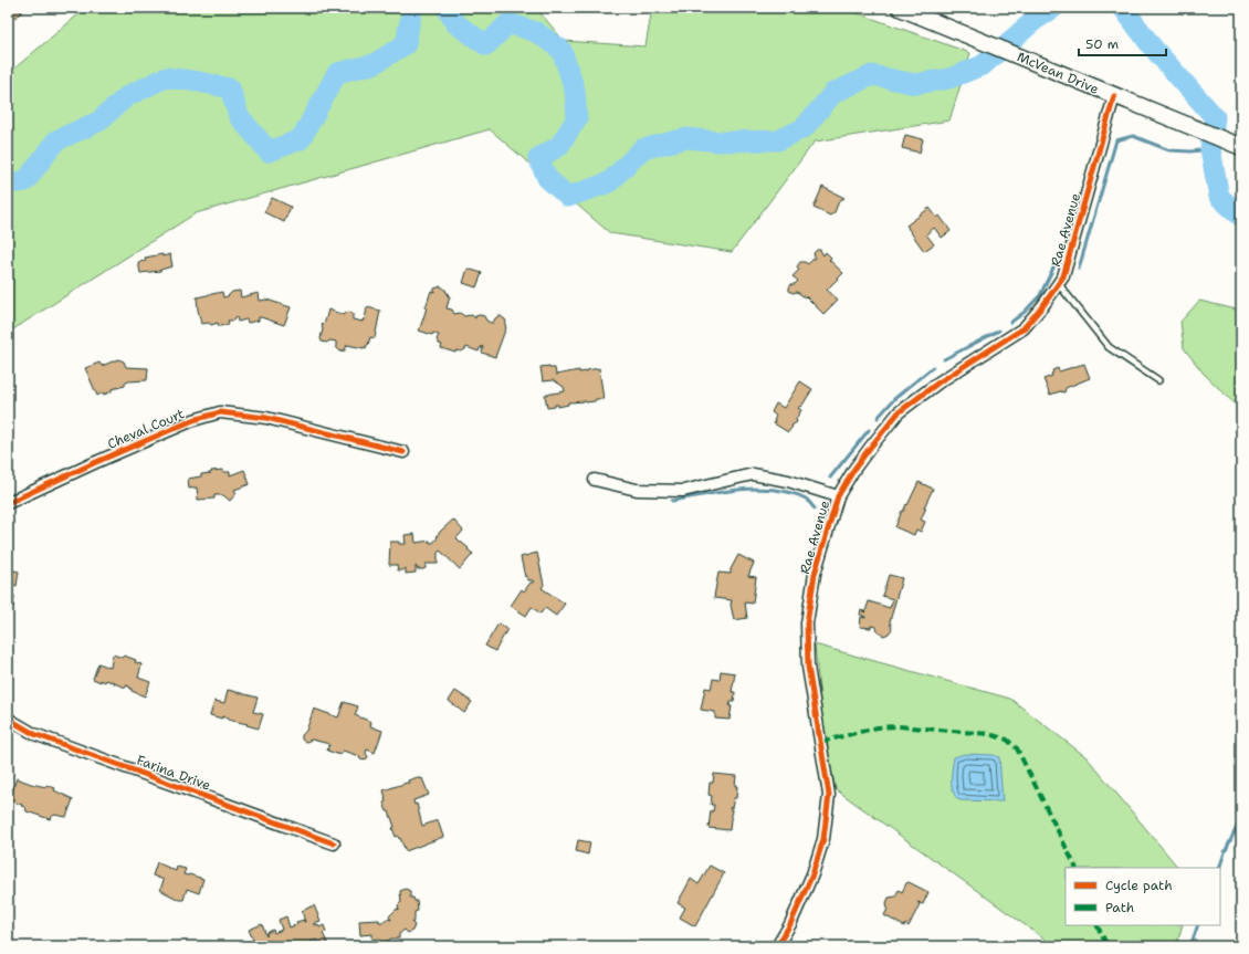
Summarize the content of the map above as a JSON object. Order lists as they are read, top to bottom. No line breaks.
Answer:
{"streets":{"main road":["McVean Drive"],"street":["Rae Avenue","Cheval Court","Farina Drive"]},"crossings":[["McVean Drive","Rae Avenue"]],"legend":["Cycle path","Path"],"scale_bar":"50 m"}
